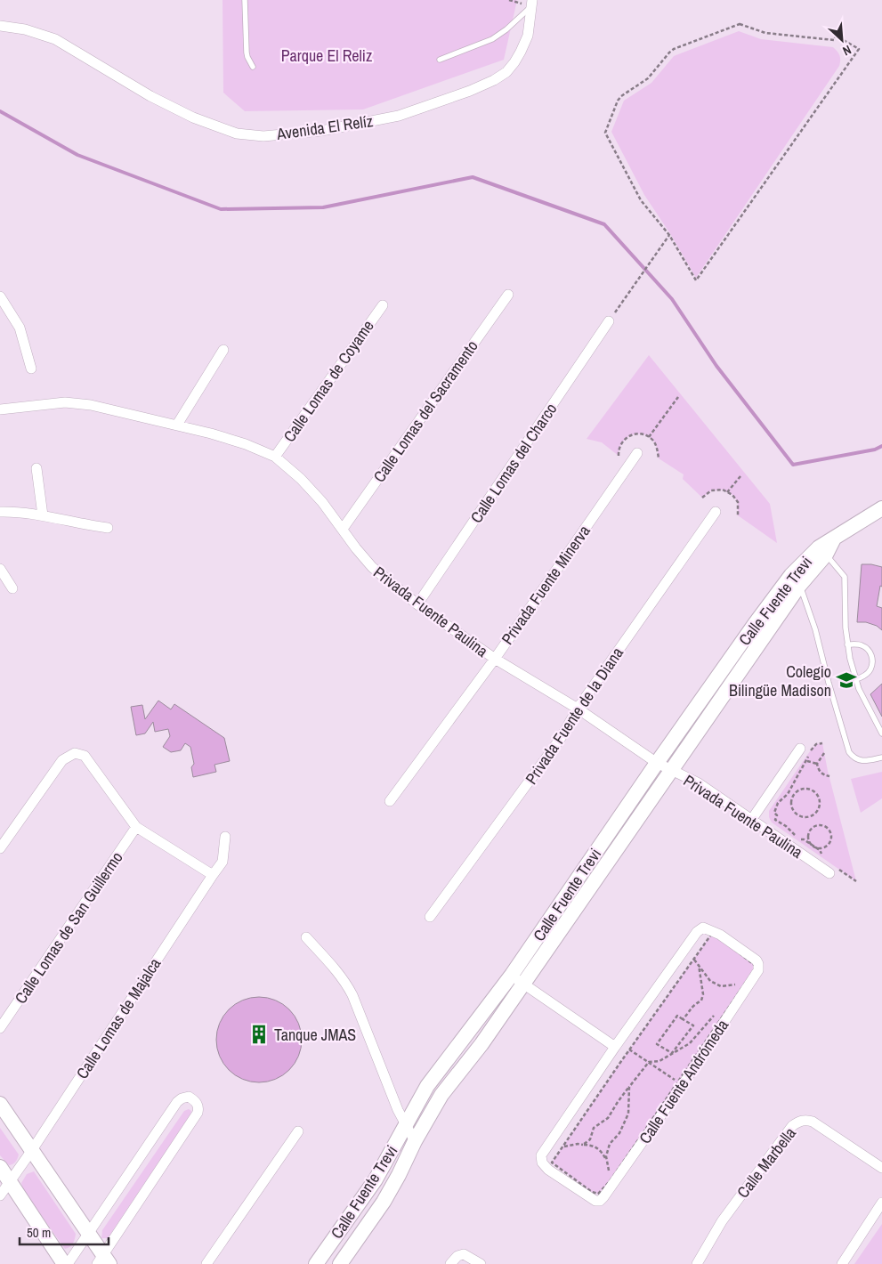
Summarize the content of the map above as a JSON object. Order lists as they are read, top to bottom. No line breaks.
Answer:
{"streets":{"street":["Avenida El Relíz","Calle Lomas de Coyame","Calle Lomas del Sacramento","Calle Lomas del Charco","Privada Fuente Minerva","Calle Fuente Trevi","Privada Fuente Paulina","Privada Fuente de la Diana","Calle Lomas de San Guillermo","Calle Lomas de Majalca","Calle Fuente Andrómeda","Calle Marbella"]},"crossings":[["Calle Lomas de Coyame","Privada Fuente Paulina"],["Calle Lomas del Sacramento","Privada Fuente Paulina"],["Calle Lomas del Charco","Privada Fuente Paulina"],["Privada Fuente Minerva","Privada Fuente Paulina"],["Calle Fuente Trevi","Privada Fuente Paulina"],["Privada Fuente Paulina","Privada Fuente de la Diana"]],"parks":["Parque El Reliz"],"places":{"school or university":["Colegio Bilingüe Madison"],"building":["Tanque JMAS"]},"scale_bar":"50 m","north":"bottom right"}
